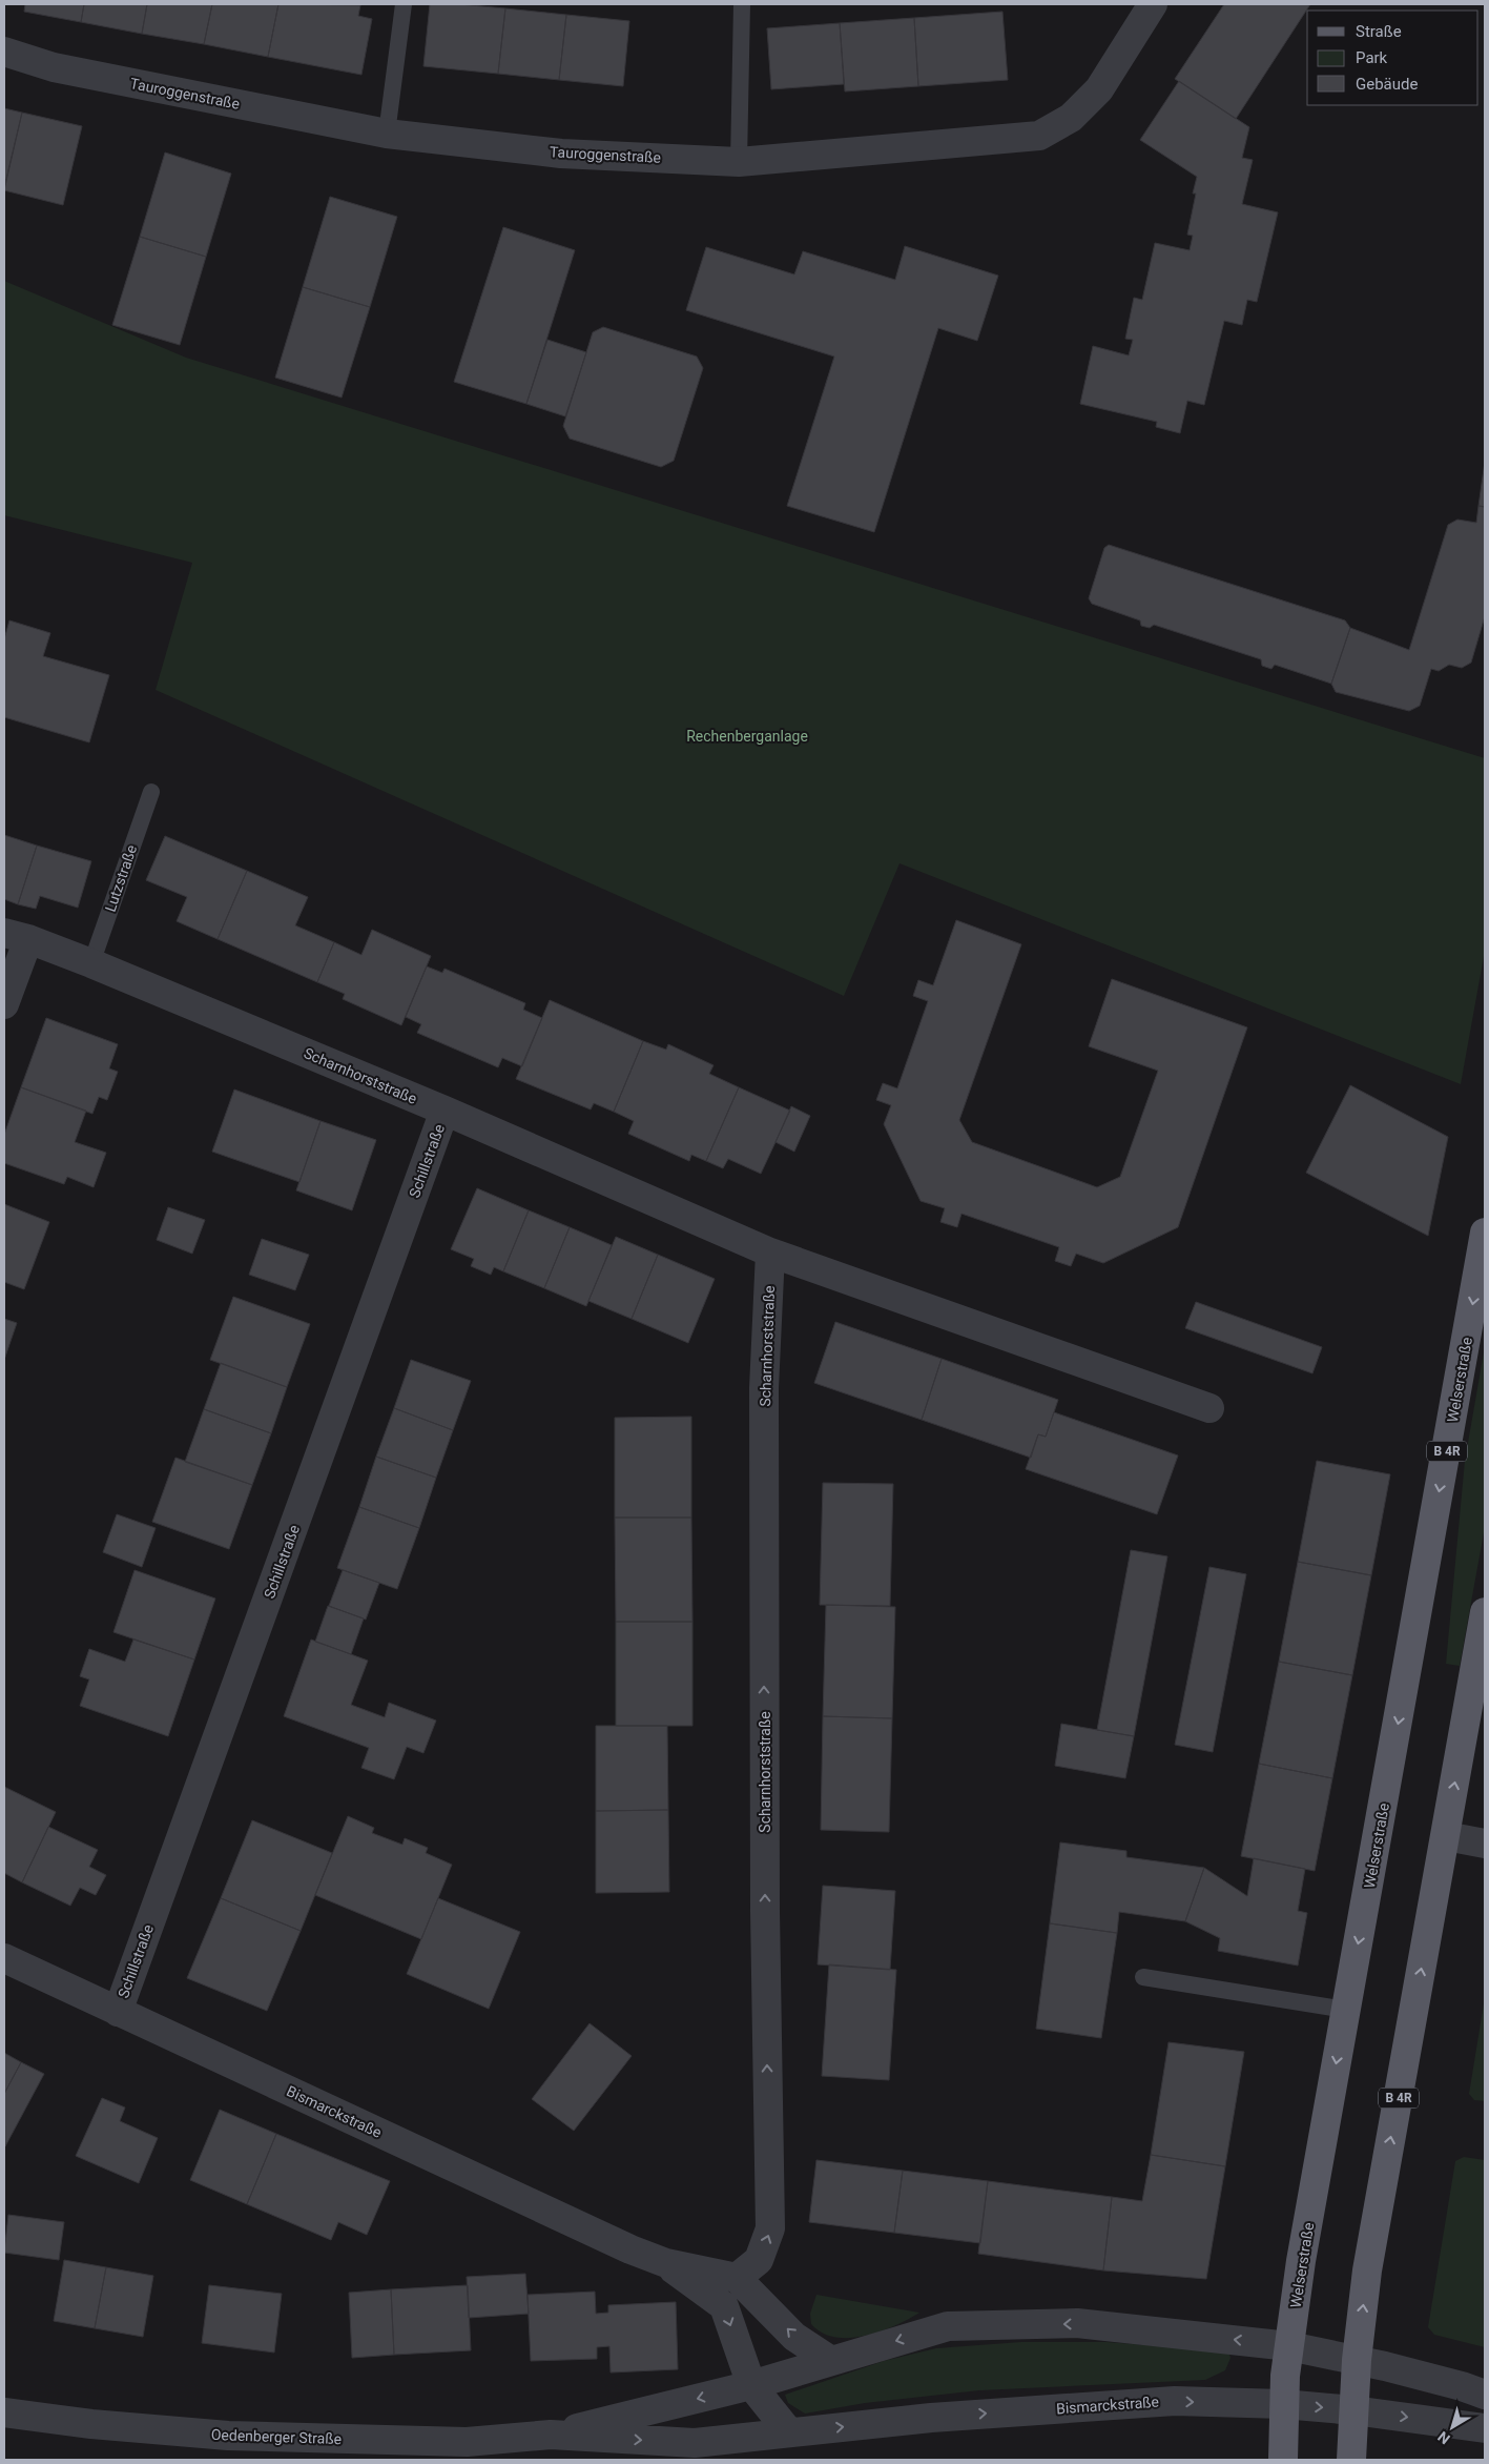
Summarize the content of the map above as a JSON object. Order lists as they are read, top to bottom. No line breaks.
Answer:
{"streets":{"main road":["Welserstraße","B 4R"],"street":["Tauroggenstraße","Scharnhorststraße","Schillstraße","Bismarckstraße","Oedenberger Straße"],"lane":["Lutzstraße"]},"crossings":[["Lutzstraße","Scharnhorststraße"],["Scharnhorststraße","Schillstraße"],["Scharnhorststraße","Bismarckstraße"],["Schillstraße","Bismarckstraße"],["Welserstraße","Bismarckstraße"],["B 4R","Bismarckstraße"],["Bismarckstraße","Oedenberger Straße"]],"one_way":["Scharnhorststraße"],"parks":["Rechenberganlage"],"legend":["Straße","Park","Gebäude"],"north":"bottom left"}
